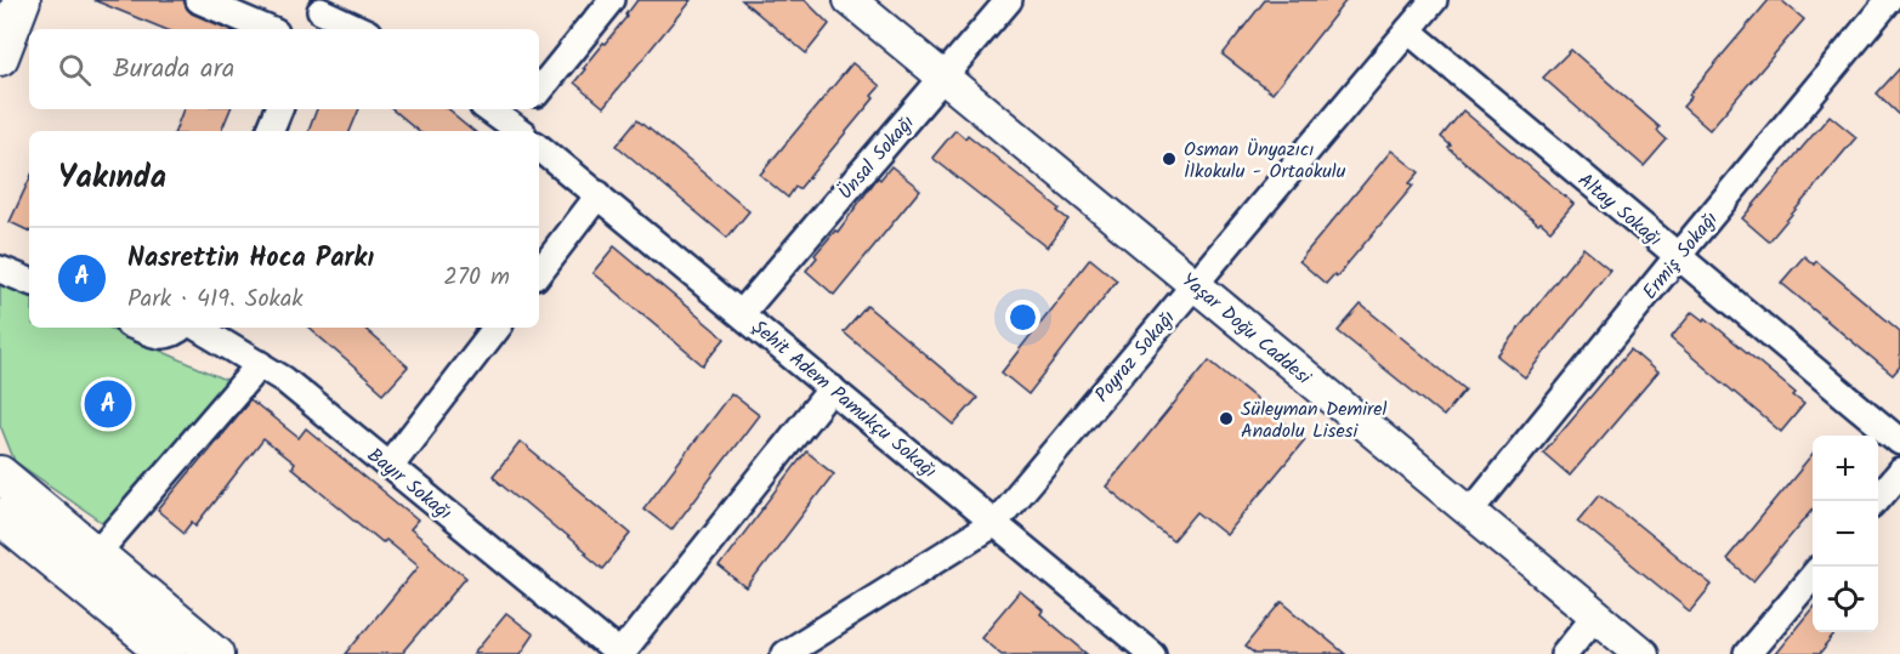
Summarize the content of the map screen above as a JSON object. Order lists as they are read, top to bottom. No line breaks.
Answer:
{"streets":{"street":["Ünsal Sokağı","Altay Sokağı","Ermiş Sokağı","Yaşar Doğu Caddesi","Poyraz Sokağı","Şehit Adem Pamukçu Sokağı","Bayır Sokağı"]},"crossings":[["Ünsal Sokağı","Yaşar Doğu Caddesi"],["Ünsal Sokağı","Şehit Adem Pamukçu Sokağı"],["Altay Sokağı","Ermiş Sokağı"],["Altay Sokağı","Poyraz Sokağı"],["Ermiş Sokağı","Yaşar Doğu Caddesi"],["Yaşar Doğu Caddesi","Poyraz Sokağı"],["Poyraz Sokağı","Şehit Adem Pamukçu Sokağı"]],"places":["Osman Ünyazıcı İlkokulu - Ortaokulu","Süleyman Demirel Anadolu Lisesi"],"page":{"search":"Burada ara","heading":"Yakında","list":[{"mark":"A","name":"Nasrettin Hoca Parkı","note":"Park · 419. Sokak","value":"270 m"}],"pins":"A","map_buttons":["+","−"]}}
